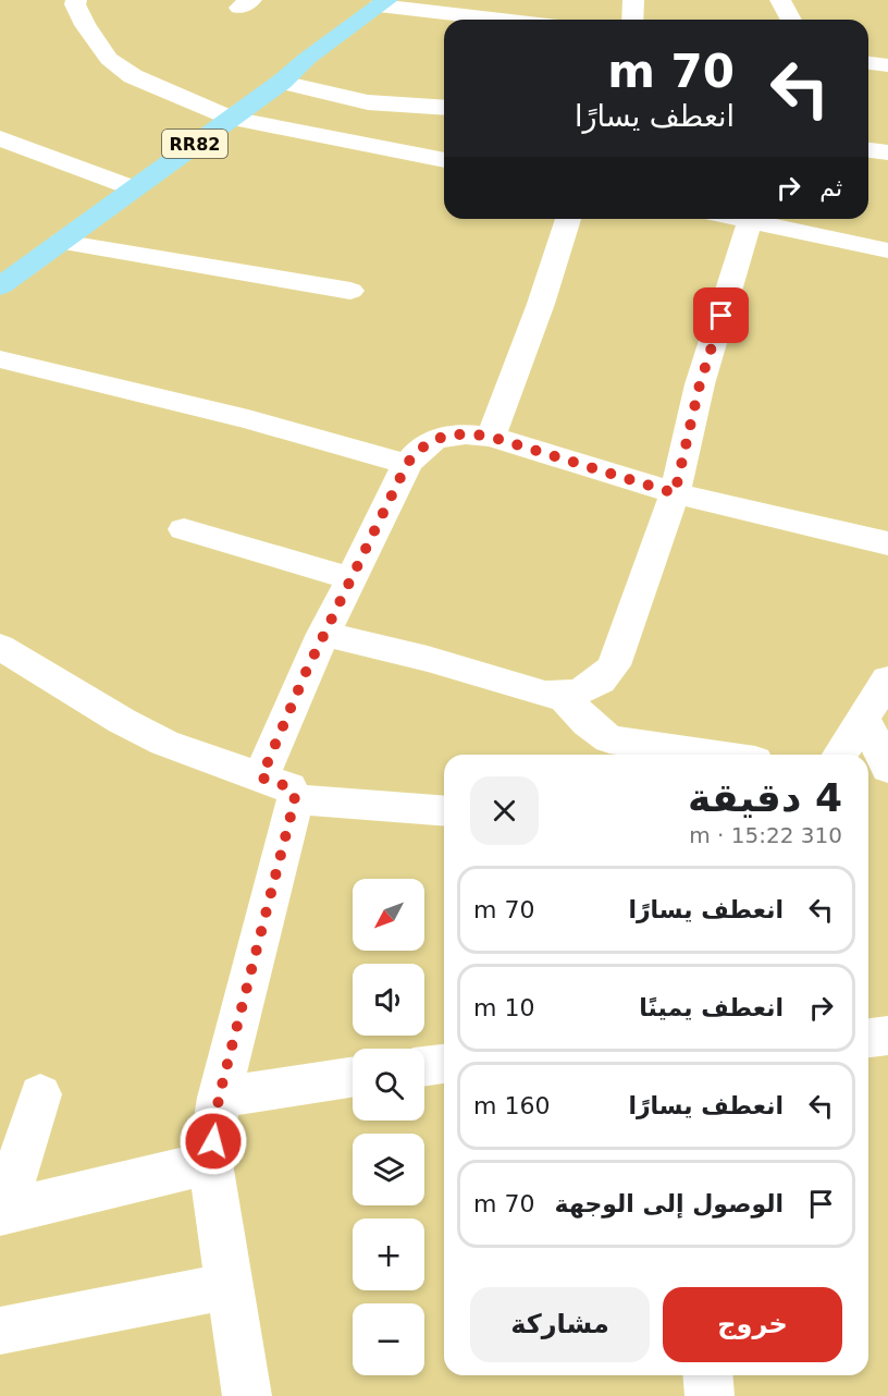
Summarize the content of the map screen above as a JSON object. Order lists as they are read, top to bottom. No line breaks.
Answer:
{"streets":{"main road":["RR82"]},"north":"bottom left","page":{"turn":["70 m","انعطف يسارًا"],"then":"ثم","heading":["4 دقيقة","310 m · 15:22"],"list":[{"name":"انعطف يسارًا","value":"70 m"},{"name":"انعطف يمينًا","value":"10 m"},{"name":"انعطف يسارًا","value":"160 m"},{"name":"الوصول إلى الوجهة","value":"70 m"}],"map_buttons":["+","−"],"buttons":["خروج","مشاركة"]}}
